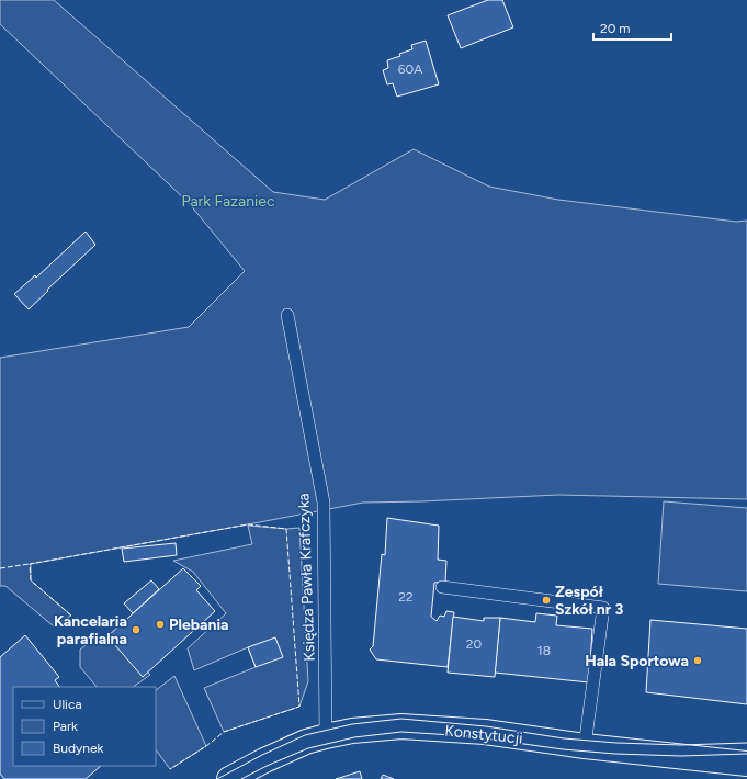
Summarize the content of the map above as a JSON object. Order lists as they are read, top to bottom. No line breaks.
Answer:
{"streets":{"street":["Konstytucji"],"lane":["Księdza Pawła Krafczyka"]},"crossings":[["Księdza Pawła Krafczyka","Konstytucji"]],"parks":["Park Fazaniec"],"places":["Zespół Szkół nr 3","Plebania","Kancelaria parafialna","Hala Sportowa"],"house_numbers":["60A","22","20","18"],"legend":["Ulica","Park","Budynek"],"scale_bar":"20 m"}
